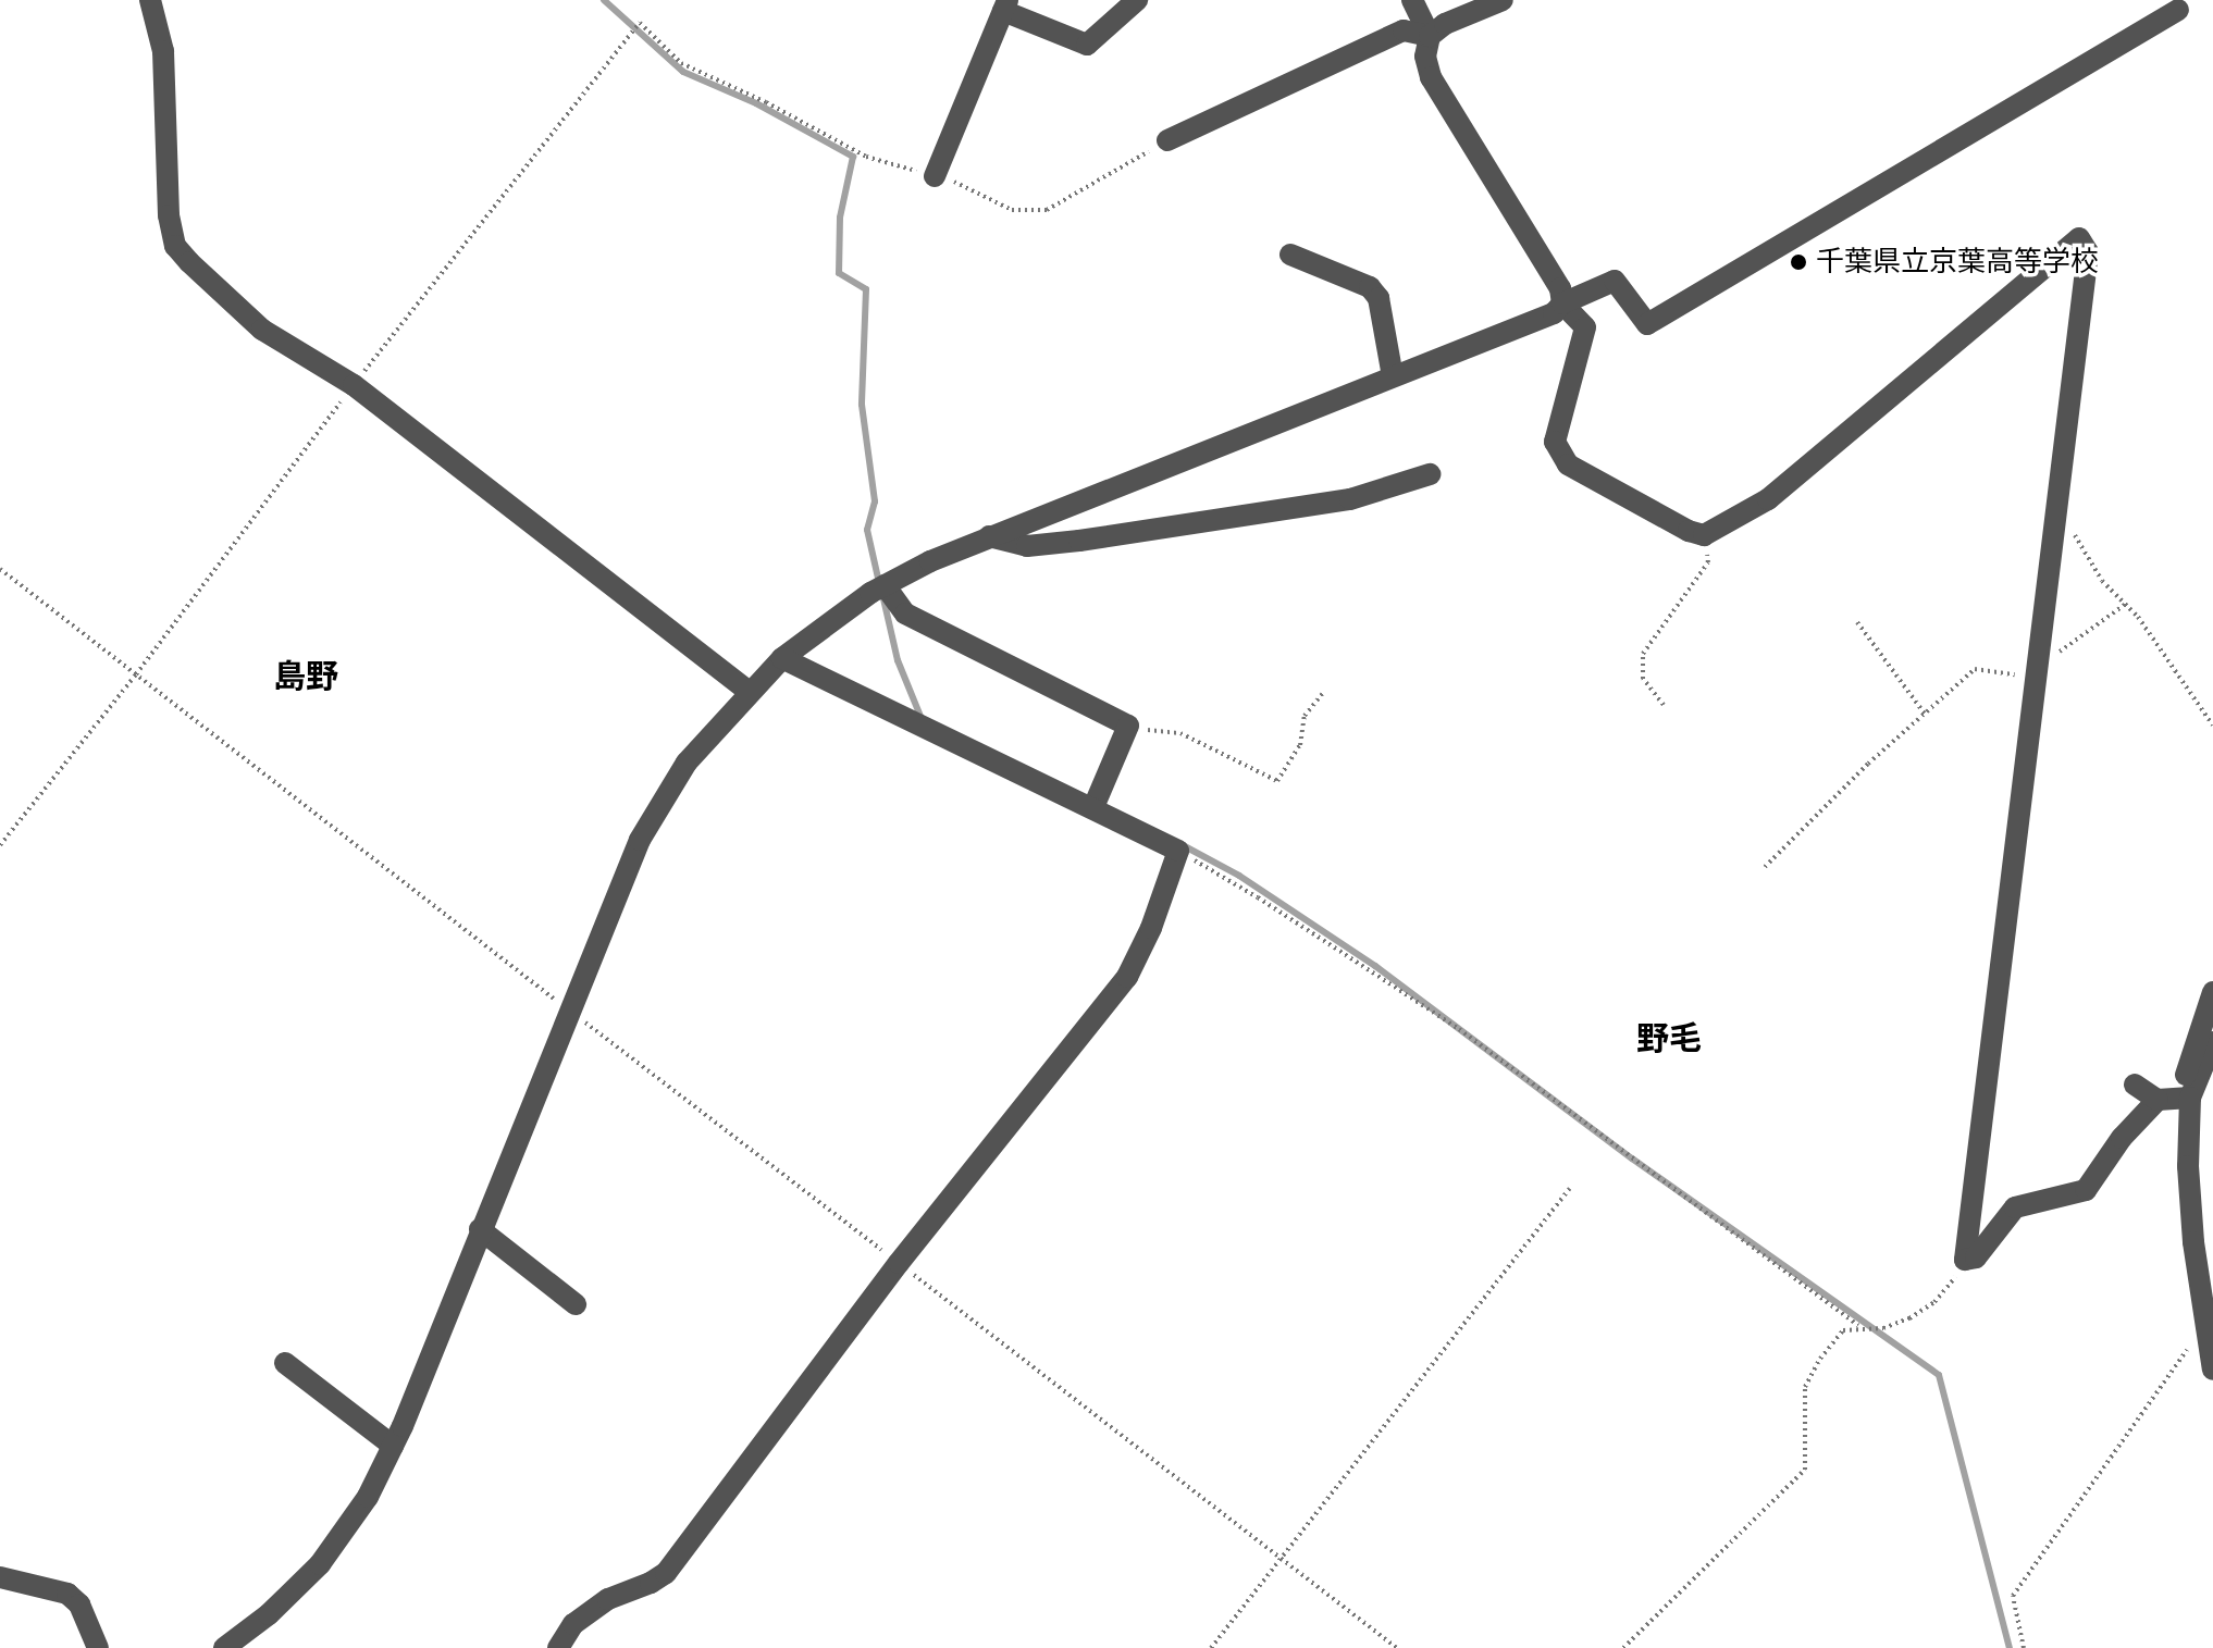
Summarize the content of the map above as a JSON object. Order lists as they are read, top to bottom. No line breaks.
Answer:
{"districts":["島野","野毛"],"places":["千葉県立京葉高等学校"]}
